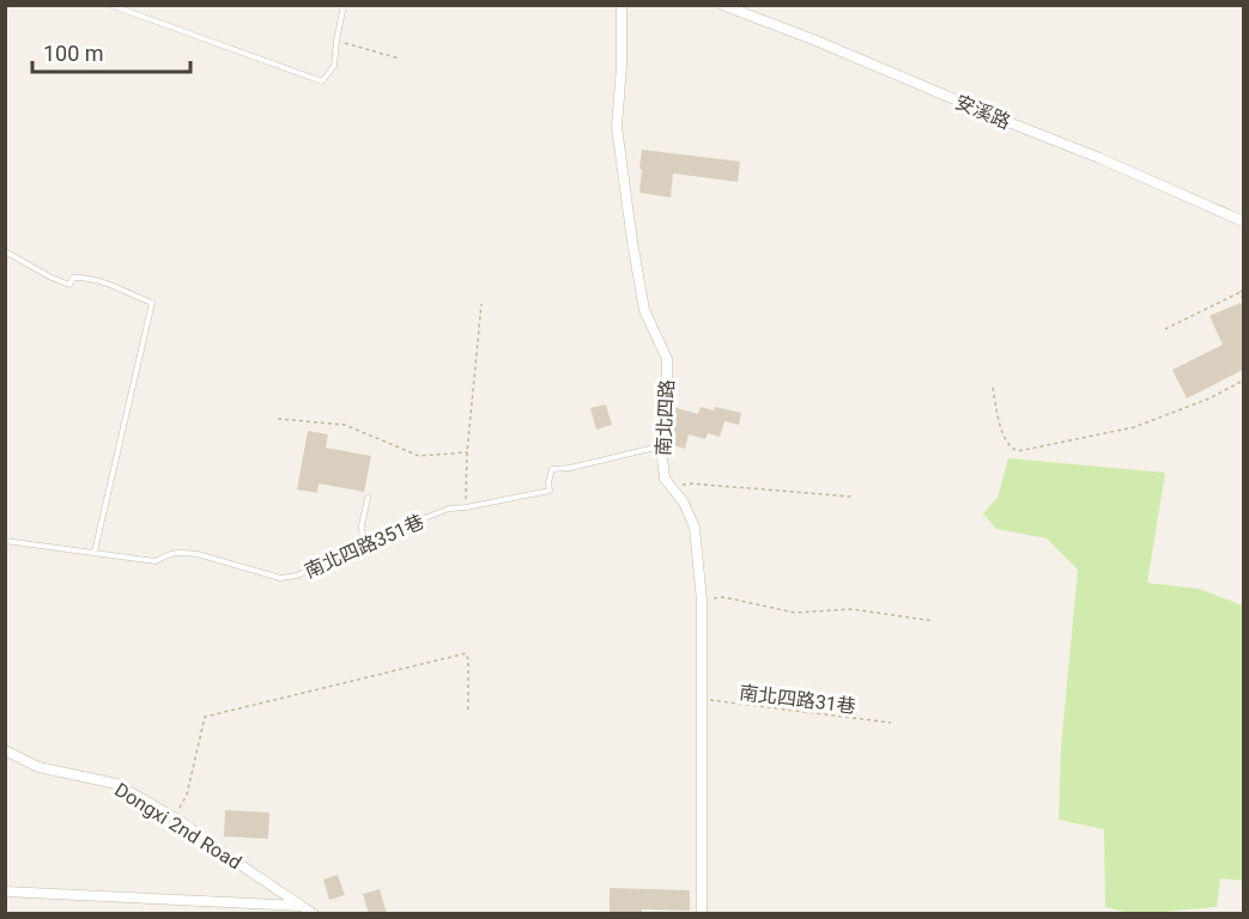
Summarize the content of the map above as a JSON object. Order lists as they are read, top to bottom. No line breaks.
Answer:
{"streets":{"street":["安溪路","南北四路","Dongxi 2nd Road"],"lane":["南北四路351巷"],"path":["南北四路31巷"]},"crossings":[["南北四路","南北四路351巷"],["南北四路","南北四路31巷"]],"scale_bar":"100 m"}
